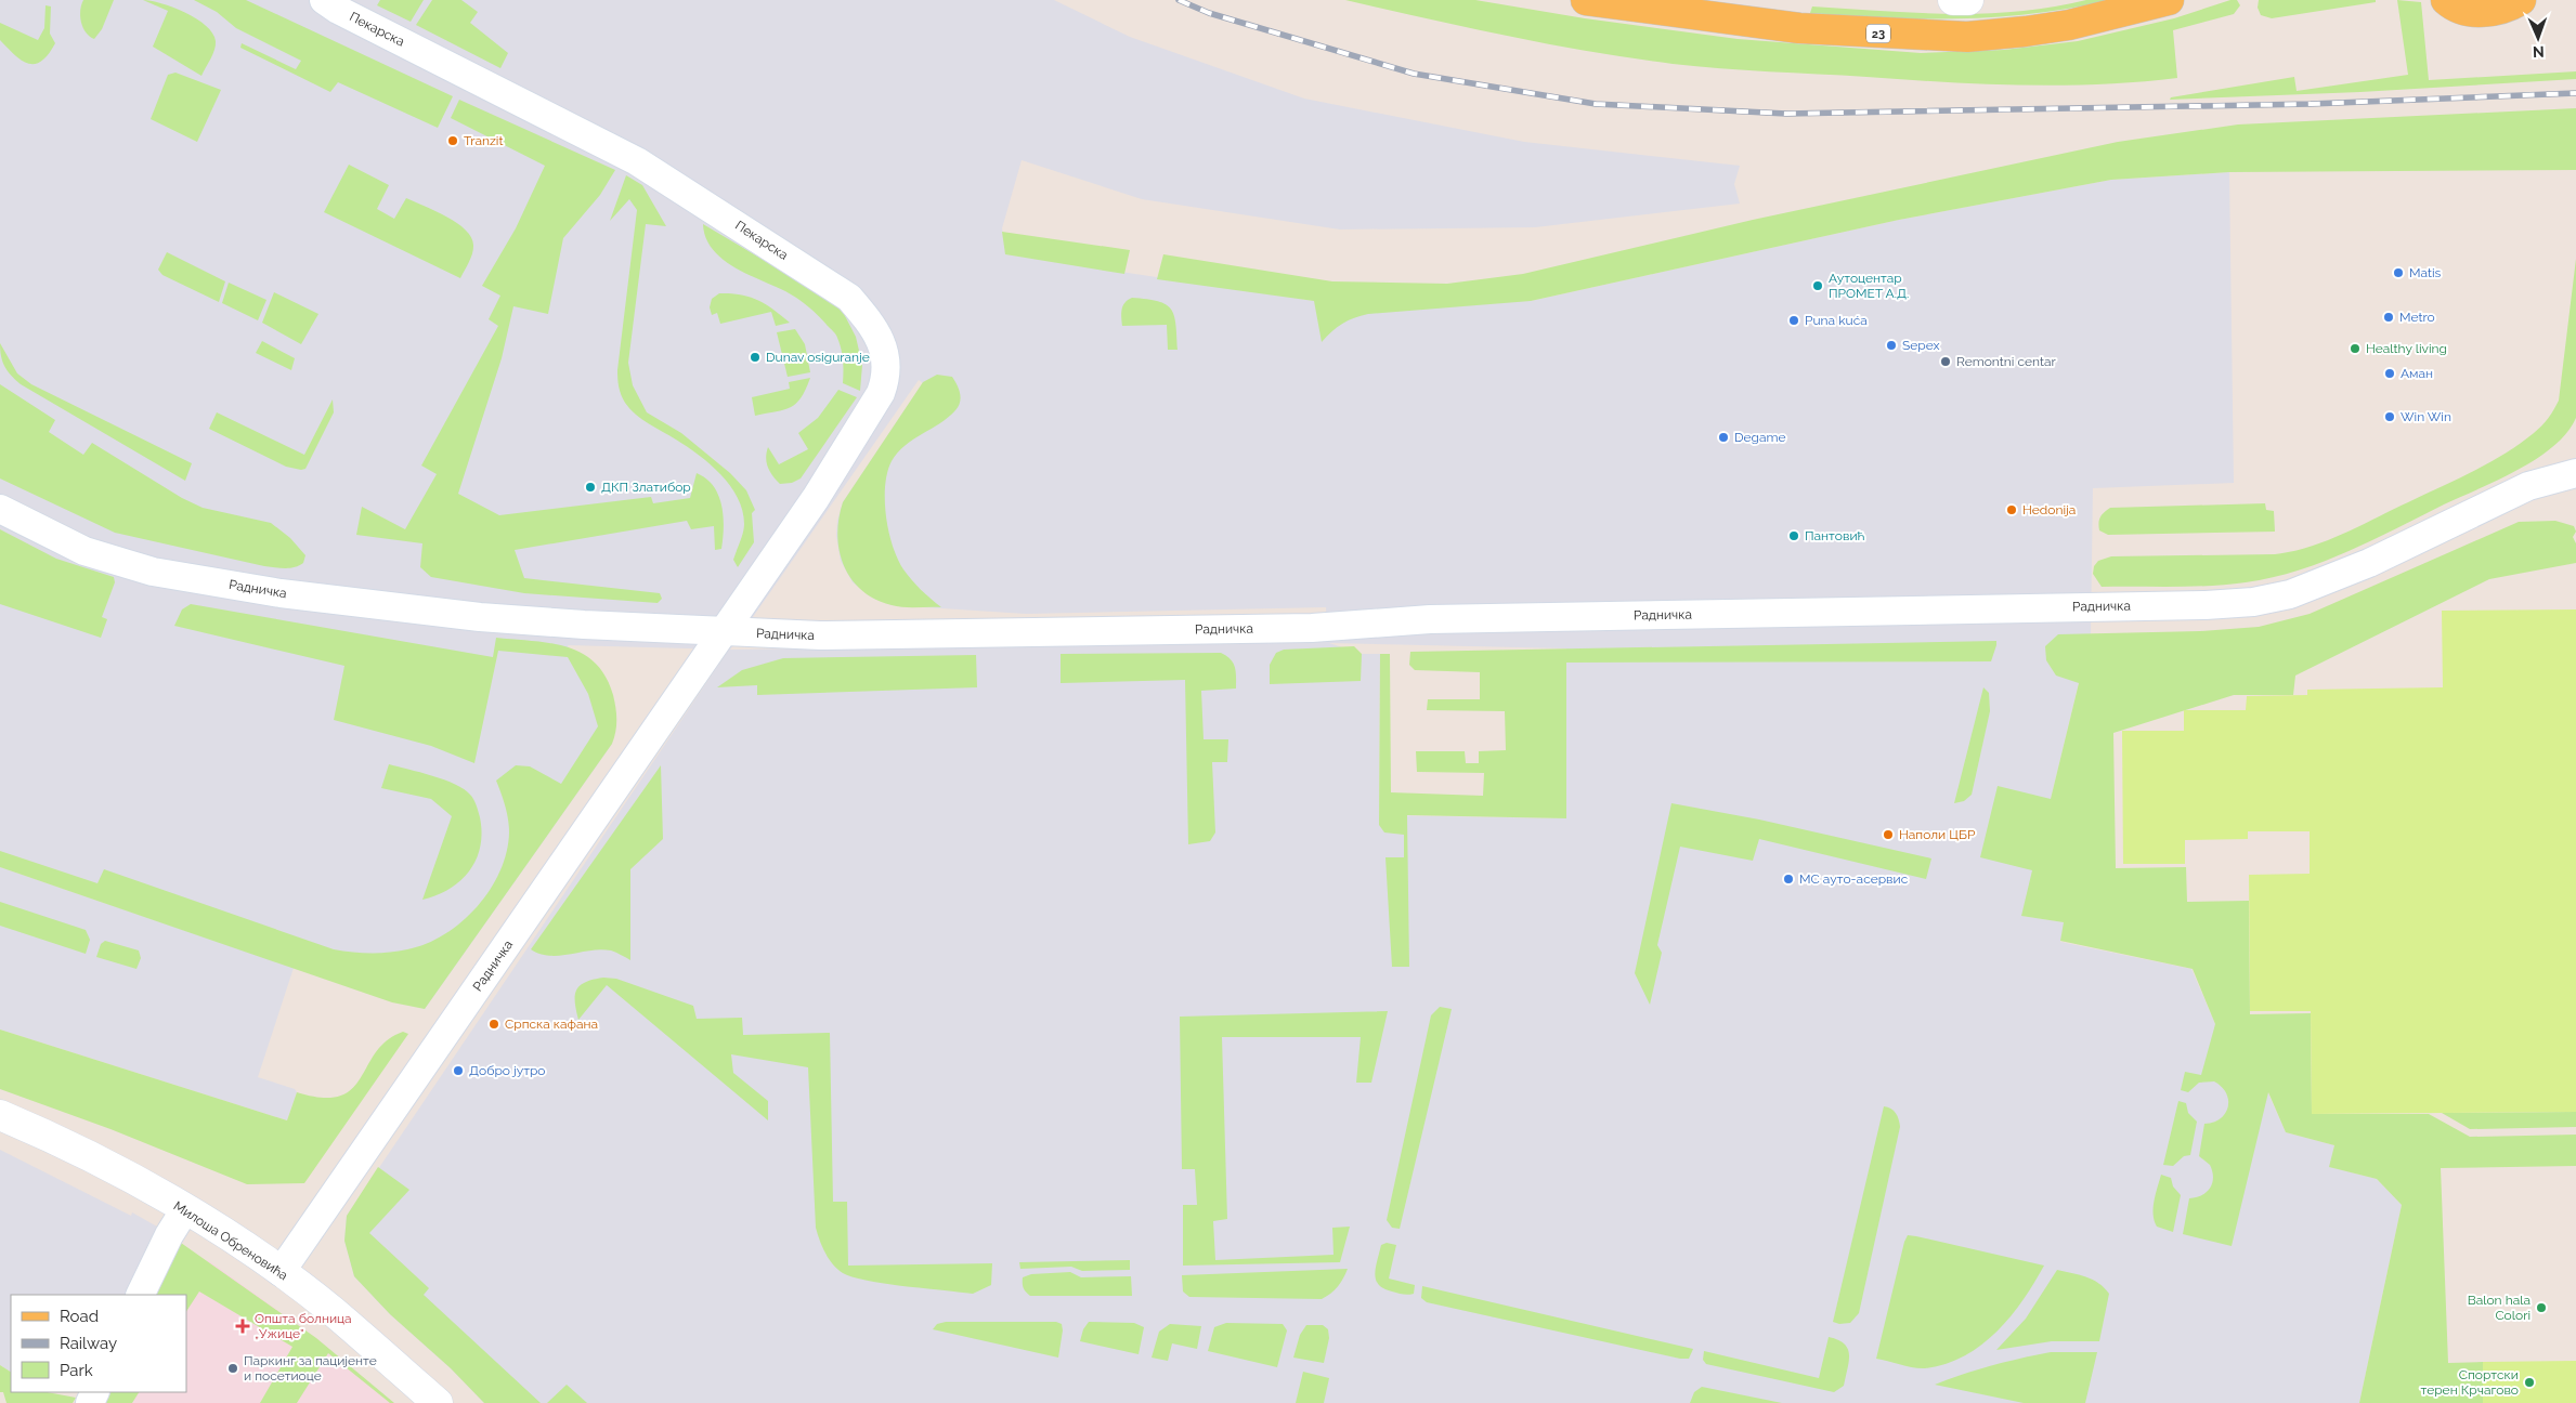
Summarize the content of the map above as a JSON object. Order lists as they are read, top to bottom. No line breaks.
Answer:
{"streets":{"main road":["23"],"street":["Пекарска","Радничка","Милоша Обреновића"]},"crossings":[["Пекарска","Радничка"],["Радничка","Милоша Обреновића"]],"places":{"other":["Tranzit","Matis","Аутоцентар ПРОМЕТ А.Д.","Metro","Puna kuća","Sepex","Healthy living","Dunav osiguranje","Remontni centar","Аман","Win Win","Degame","ДКП Златибор","Hedonija","Пантовић","Наполи ЦБР","МС ауто-асервис","Српска кафана","Добро јутро","Balon hala Colori","Паркинг за пацијенте и посетиоце","Спортски терен Крчагово"],"health":["Општа болница „Ужице”"]},"legend":["Road","Railway","Park"],"north":"bottom"}
